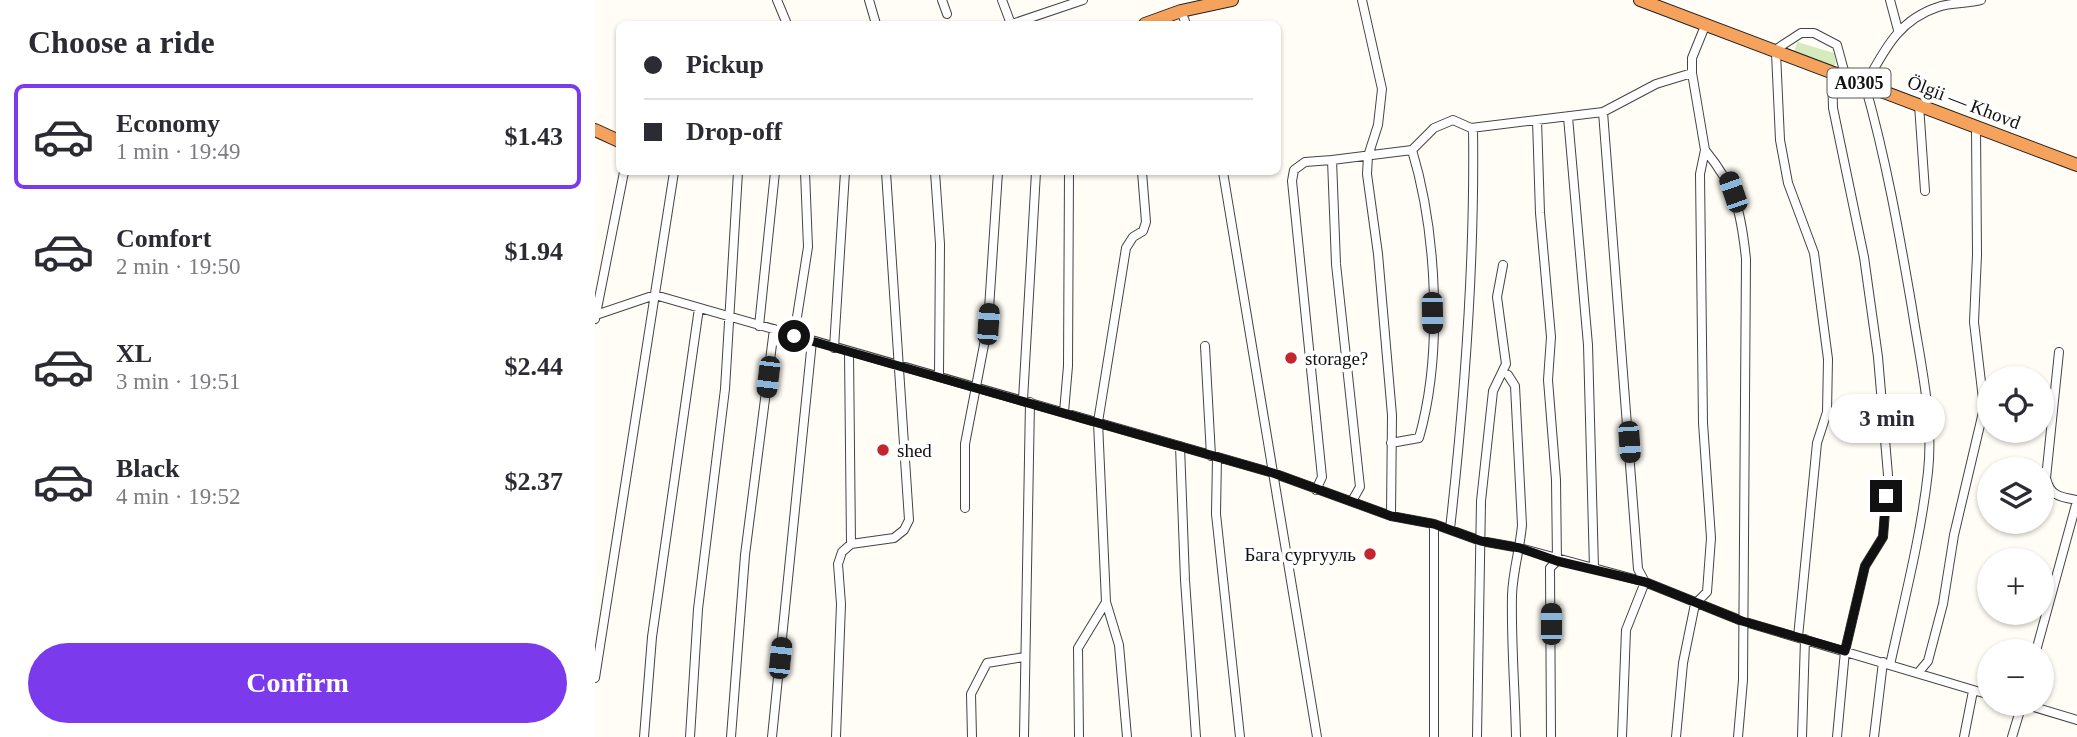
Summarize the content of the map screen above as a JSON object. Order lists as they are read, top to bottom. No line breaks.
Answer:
{"streets":{"highway":["A0305","Ölgii — Khovd"]},"places":["storage?","shed","Бага сургууль"],"page":{"heading":"Choose a ride","banner":["Pickup","Drop-off"],"list":[{"name":"Economy","note":"1 min · 19:49","value":"$1.43"},{"name":"Comfort","note":"2 min · 19:50","value":"$1.94"},{"name":"XL","note":"3 min · 19:51","value":"$2.44"},{"name":"Black","note":"4 min · 19:52","value":"$2.37"}],"map_buttons":["+","−"],"bubble":"3 min","buttons":"Confirm"}}
